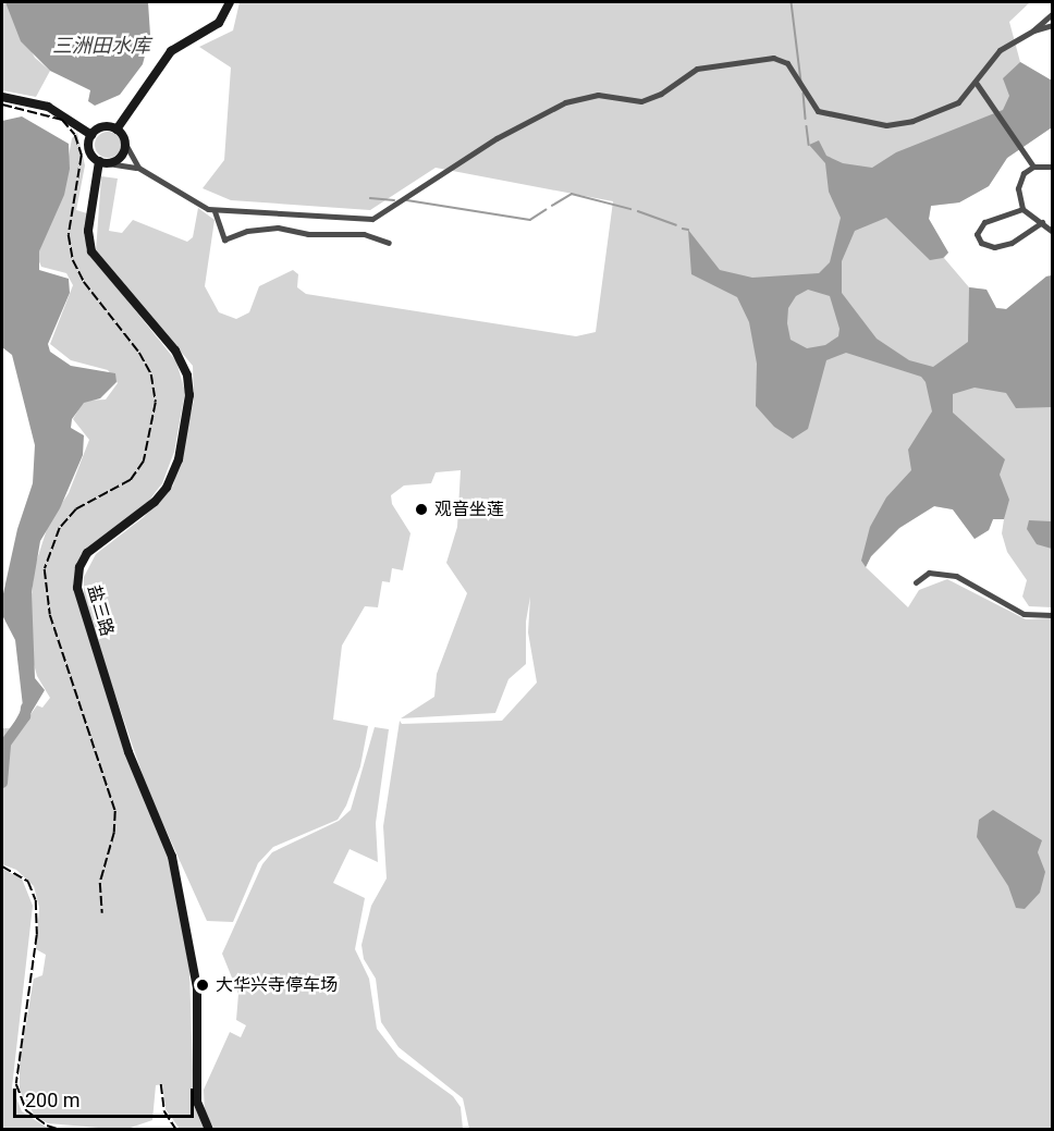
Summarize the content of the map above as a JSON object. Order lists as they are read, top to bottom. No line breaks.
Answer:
{"streets":{"main road":["盐三路"]},"water":["三洲田水库"],"places":["观音坐莲","大华兴寺停车场"],"scale_bar":"200 m"}
